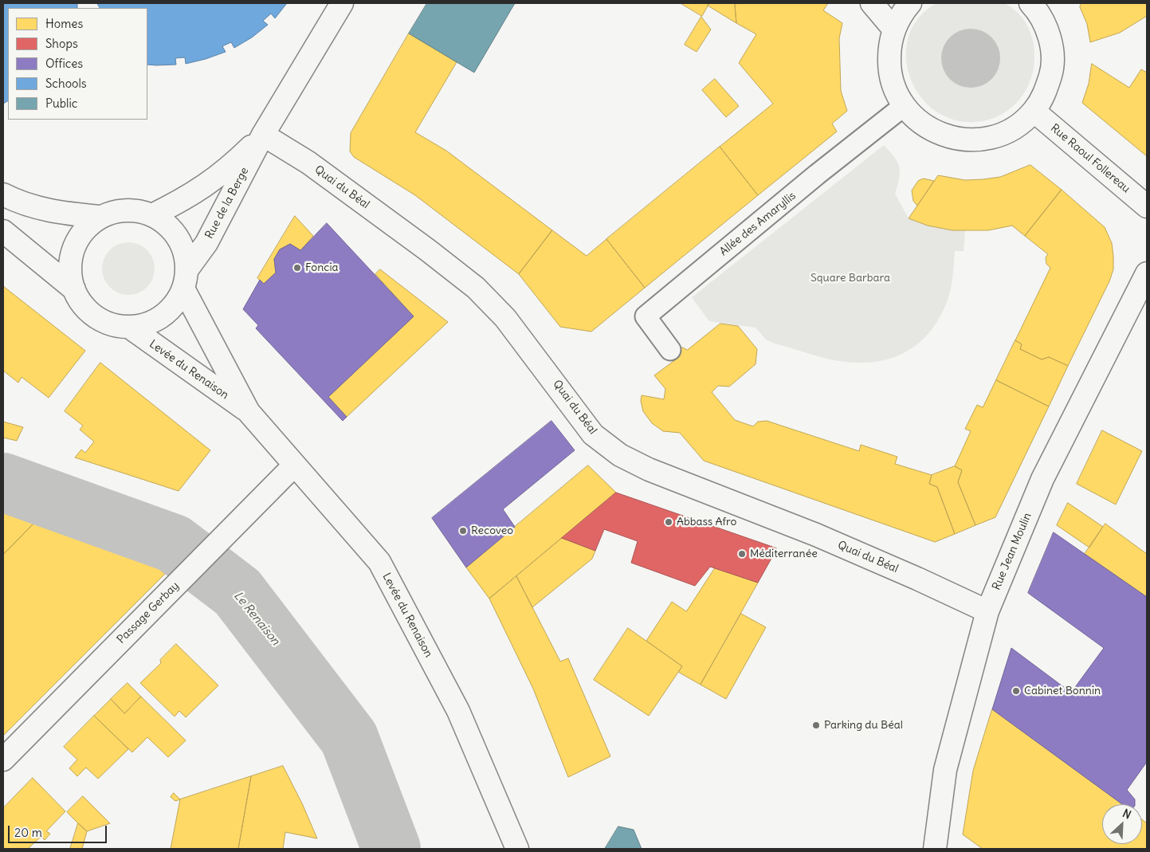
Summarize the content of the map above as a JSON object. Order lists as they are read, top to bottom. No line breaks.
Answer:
{"streets":{"street":["Rue Raoul Follereau","Quai du Béal","Rue de la Berge","Levée du Renaison","Rue Jean Moulin","Passage Gerbay"],"lane":["Allée des Amaryllis"]},"crossings":[["Quai du Béal","Rue de la Berge"],["Quai du Béal","Rue Jean Moulin"],["Rue de la Berge","Levée du Renaison"],["Levée du Renaison","Passage Gerbay"]],"water":["Le Renaison"],"parks":["Square Barbara"],"places":["Foncia","Abbass Afro","Recoveo","Méditerranée","Cabinet Bonnin","Parking du Béal"],"legend":["Homes","Shops","Offices","Schools","Public"],"scale_bar":"20 m","north":"top right"}
